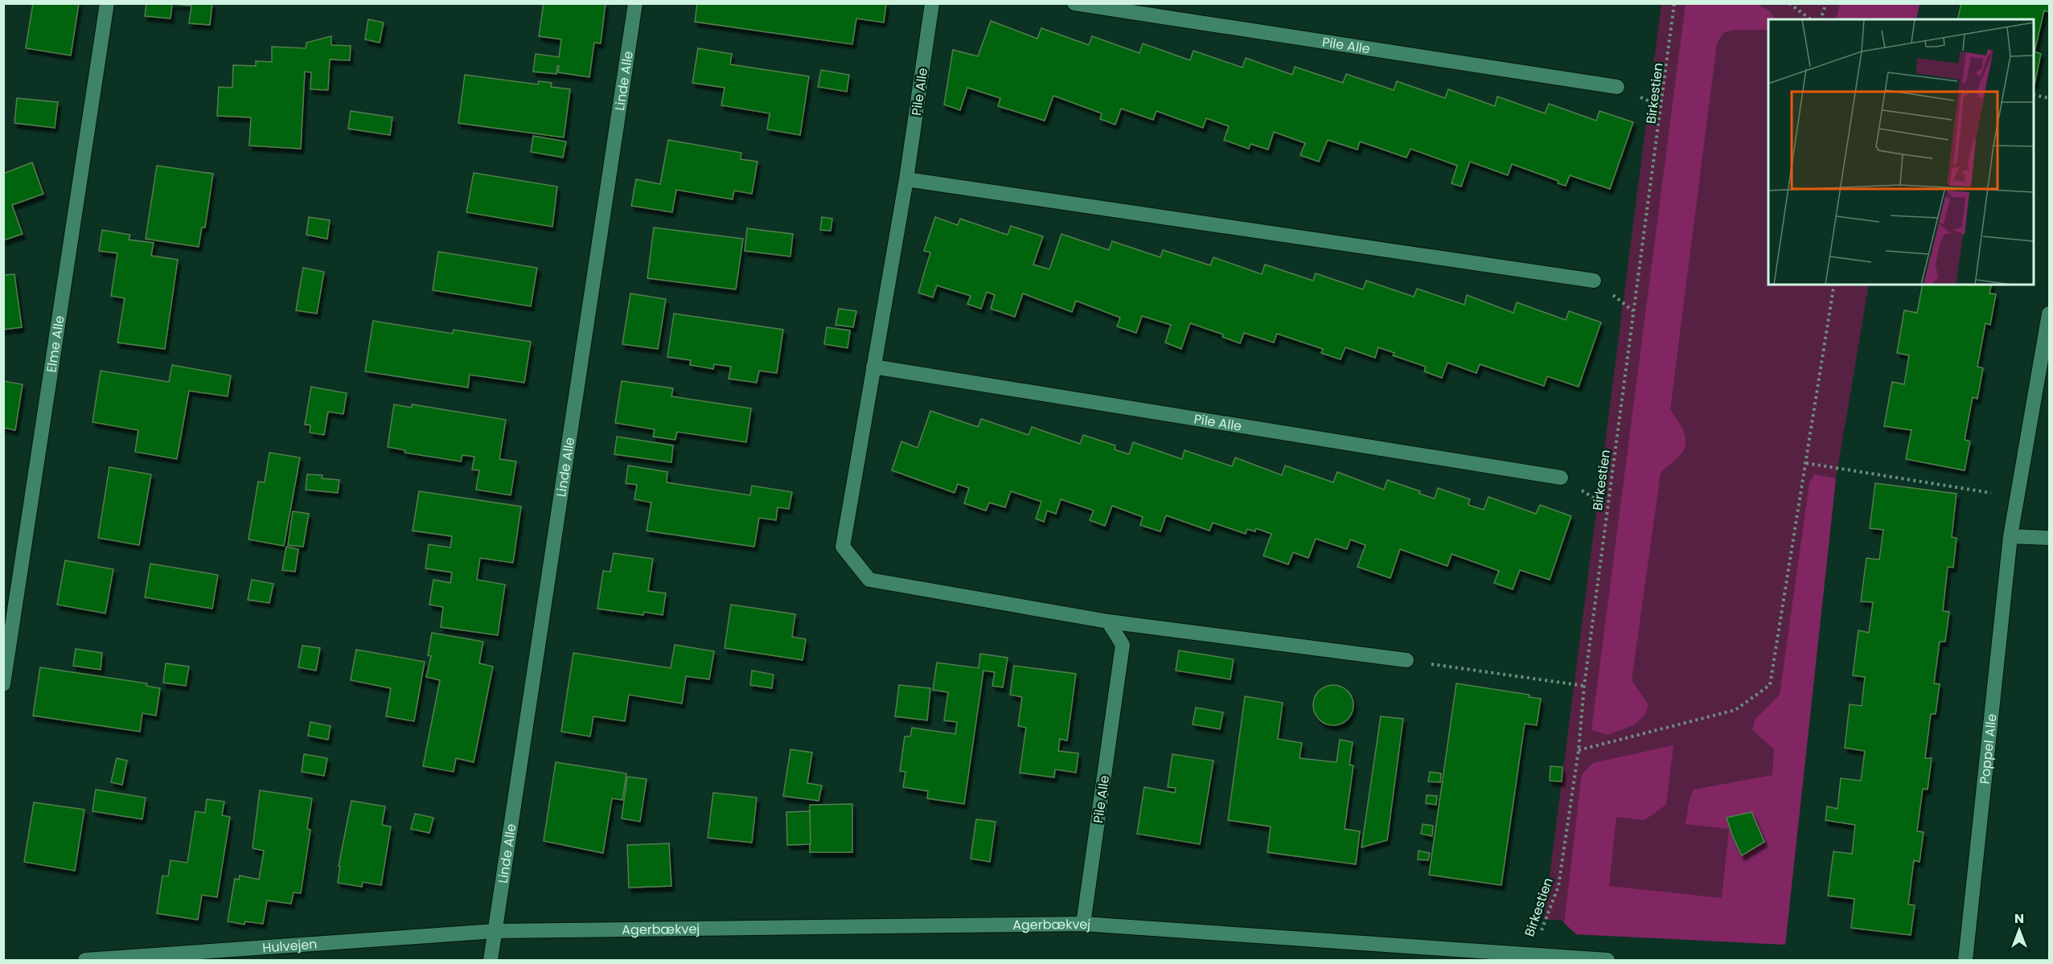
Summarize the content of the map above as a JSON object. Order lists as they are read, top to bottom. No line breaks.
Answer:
{"streets":{"street":["Pile Alle","Linde Alle","Elme Alle","Poppel Alle","Agerbækvej","Hulvejen"],"path":["Birkestien"]},"crossings":[["Pile Alle","Agerbækvej"],["Linde Alle","Agerbækvej"],["Linde Alle","Hulvejen"],["Birkestien","Agerbækvej"],["Agerbækvej","Hulvejen"]],"north":"top"}
